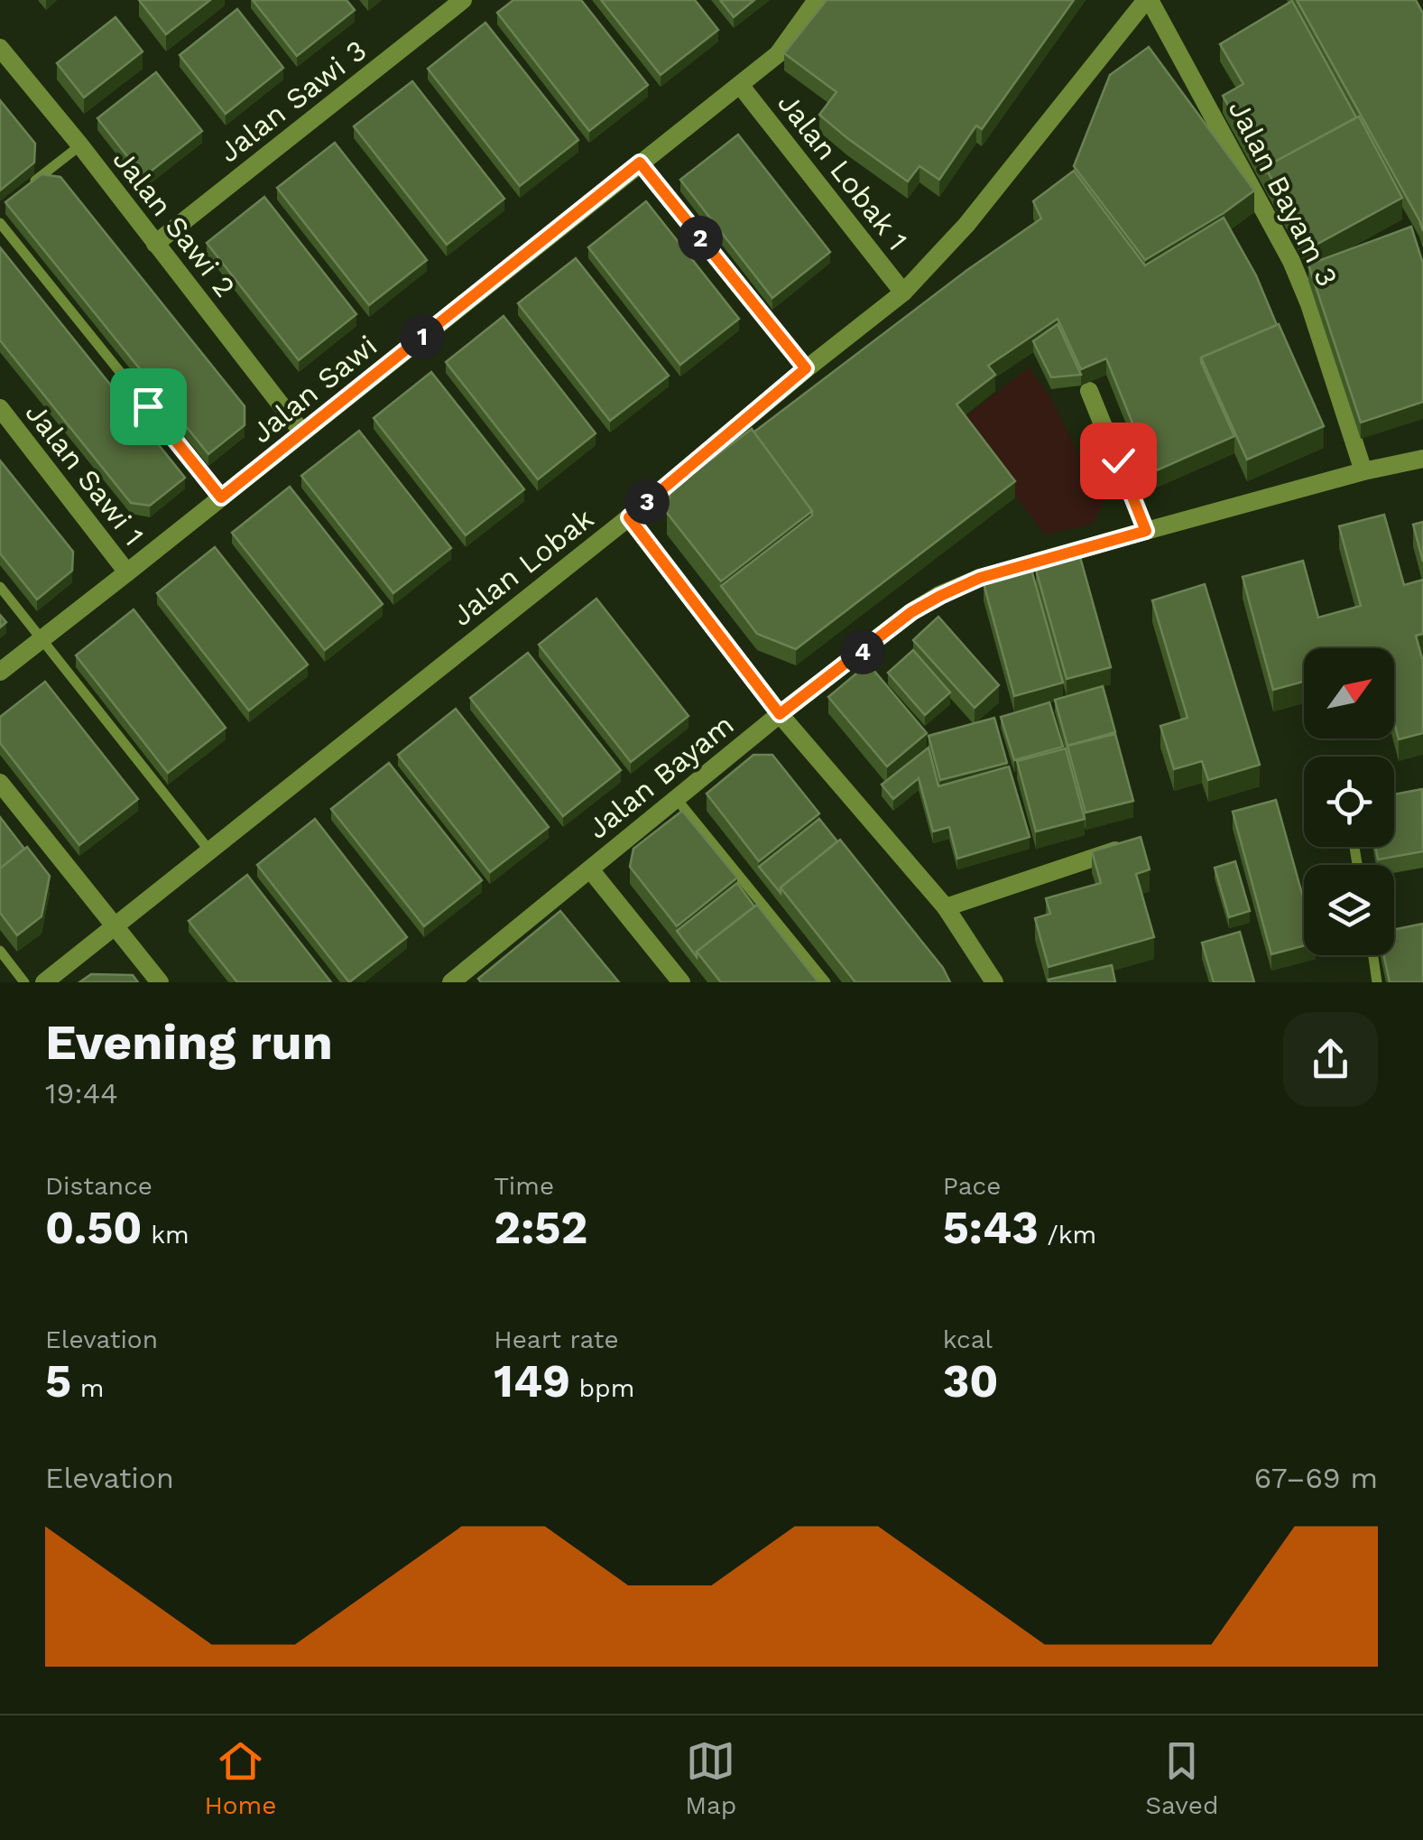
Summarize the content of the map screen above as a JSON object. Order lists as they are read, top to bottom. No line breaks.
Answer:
{"streets":{"street":["Jalan Sawi 3","Jalan Lobak 1","Jalan Bayam 3","Jalan Sawi 2","Jalan Sawi","Jalan Sawi 1","Jalan Lobak","Jalan Bayam"]},"crossings":[["Jalan Sawi 3","Jalan Sawi 2"],["Jalan Lobak 1","Jalan Sawi"],["Jalan Lobak 1","Jalan Lobak"],["Jalan Bayam 3","Jalan Lobak"],["Jalan Bayam 3","Jalan Bayam"],["Jalan Sawi 2","Jalan Sawi"],["Jalan Sawi","Jalan Sawi 1"]],"north":"top right","page":{"pins":["2","1","3","4"],"heading":["Evening run","19:44"],"stats":[["Distance","0.50 km"],["Time","2:52"],["Pace","5:43 /km"],["Elevation","5 m"],["Heart rate","149 bpm"],["kcal","30"]],"chart":["Elevation","67–69 m"],"tabs":["Home","Map","Saved"]}}
